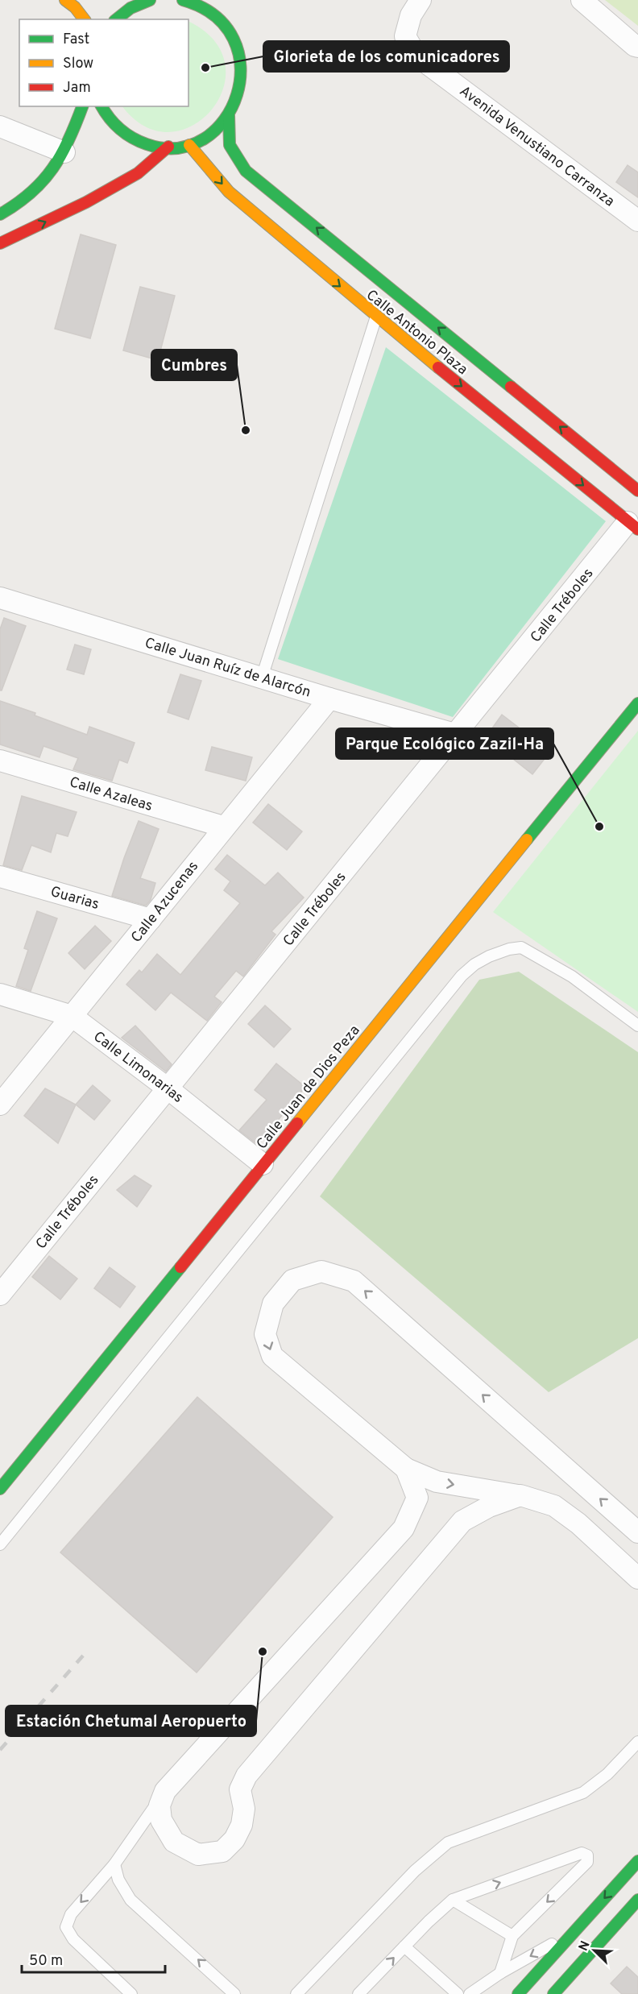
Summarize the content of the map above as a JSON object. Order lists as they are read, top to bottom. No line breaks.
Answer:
{"streets":{"main road":["Calle Antonio Plaza","Calle Juan de Dios Peza"],"street":["Avenida Venustiano Carranza","Calle Tréboles","Calle Juan Ruíz de Alarcón","Calle Azaleas","Guarias","Calle Azucenas","Calle Limonarias"]},"crossings":[["Calle Antonio Plaza","Calle Tréboles"],["Calle Tréboles","Calle Juan Ruíz de Alarcón"],["Calle Tréboles","Calle Limonarias"],["Calle Juan Ruíz de Alarcón","Calle Azucenas"],["Calle Azaleas","Calle Azucenas"],["Guarias","Calle Azucenas"],["Calle Azucenas","Calle Limonarias"],["Calle Limonarias","Calle Juan de Dios Peza"]],"places":["Glorieta de los comunicadores","Cumbres","Parque Ecológico Zazil-Ha","Estación Chetumal Aeropuerto"],"legend":["Fast","Slow","Jam"],"scale_bar":"50 m","north":"top left"}
